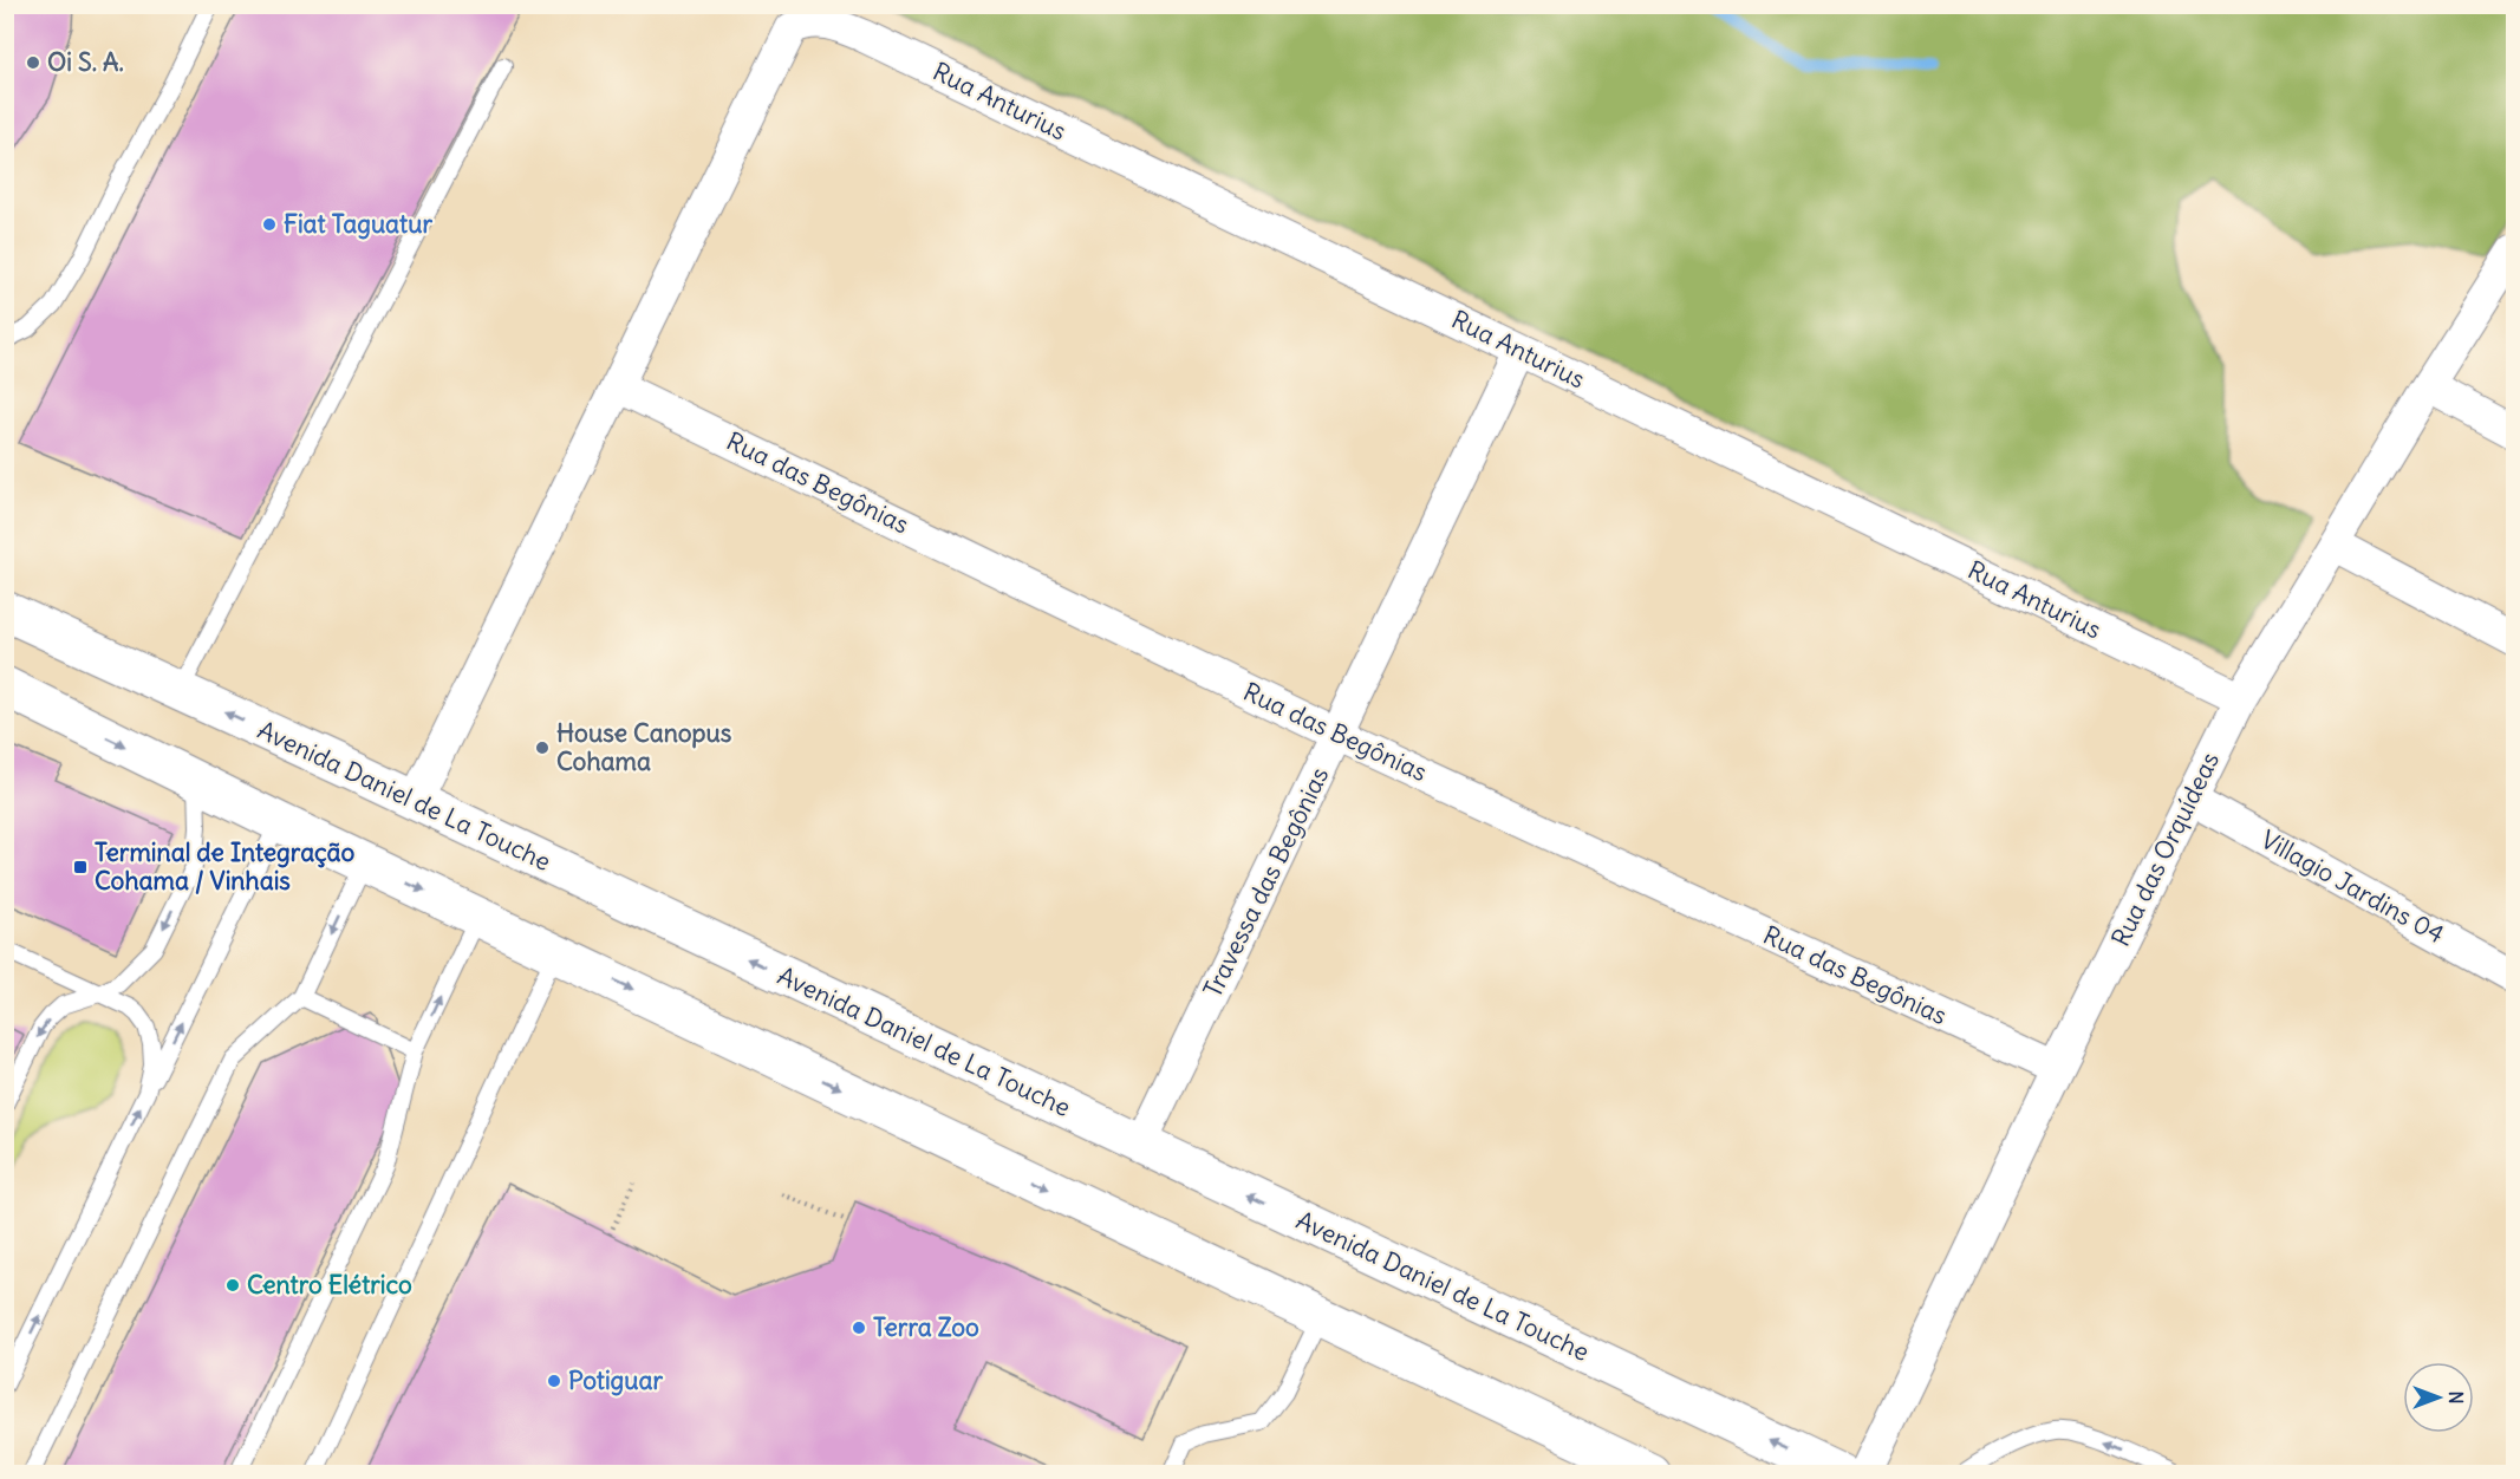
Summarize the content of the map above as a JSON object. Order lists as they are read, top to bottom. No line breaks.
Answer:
{"streets":{"main road":["Avenida Daniel de La Touche"],"street":["Rua Anturius","Rua das Begônias","Rua das Orquídeas","Travessa das Begônias","Villagio Jardins 04"]},"crossings":[["Rua Anturius","Rua das Begônias"],["Rua Anturius","Rua das Orquídeas"],["Rua Anturius","Travessa das Begônias"],["Rua das Begônias","Rua das Orquídeas"],["Rua das Begônias","Travessa das Begônias"],["Avenida Daniel de La Touche","Travessa das Begônias"],["Rua das Orquídeas","Villagio Jardins 04"]],"places":{"other":["Oi S. A.","Fiat Taguatur","House Canopus Cohama","Centro Elétrico","Terra Zoo","Potiguar"],"transit":["Terminal de Integração Cohama / Vinhais"]},"north":"right"}
